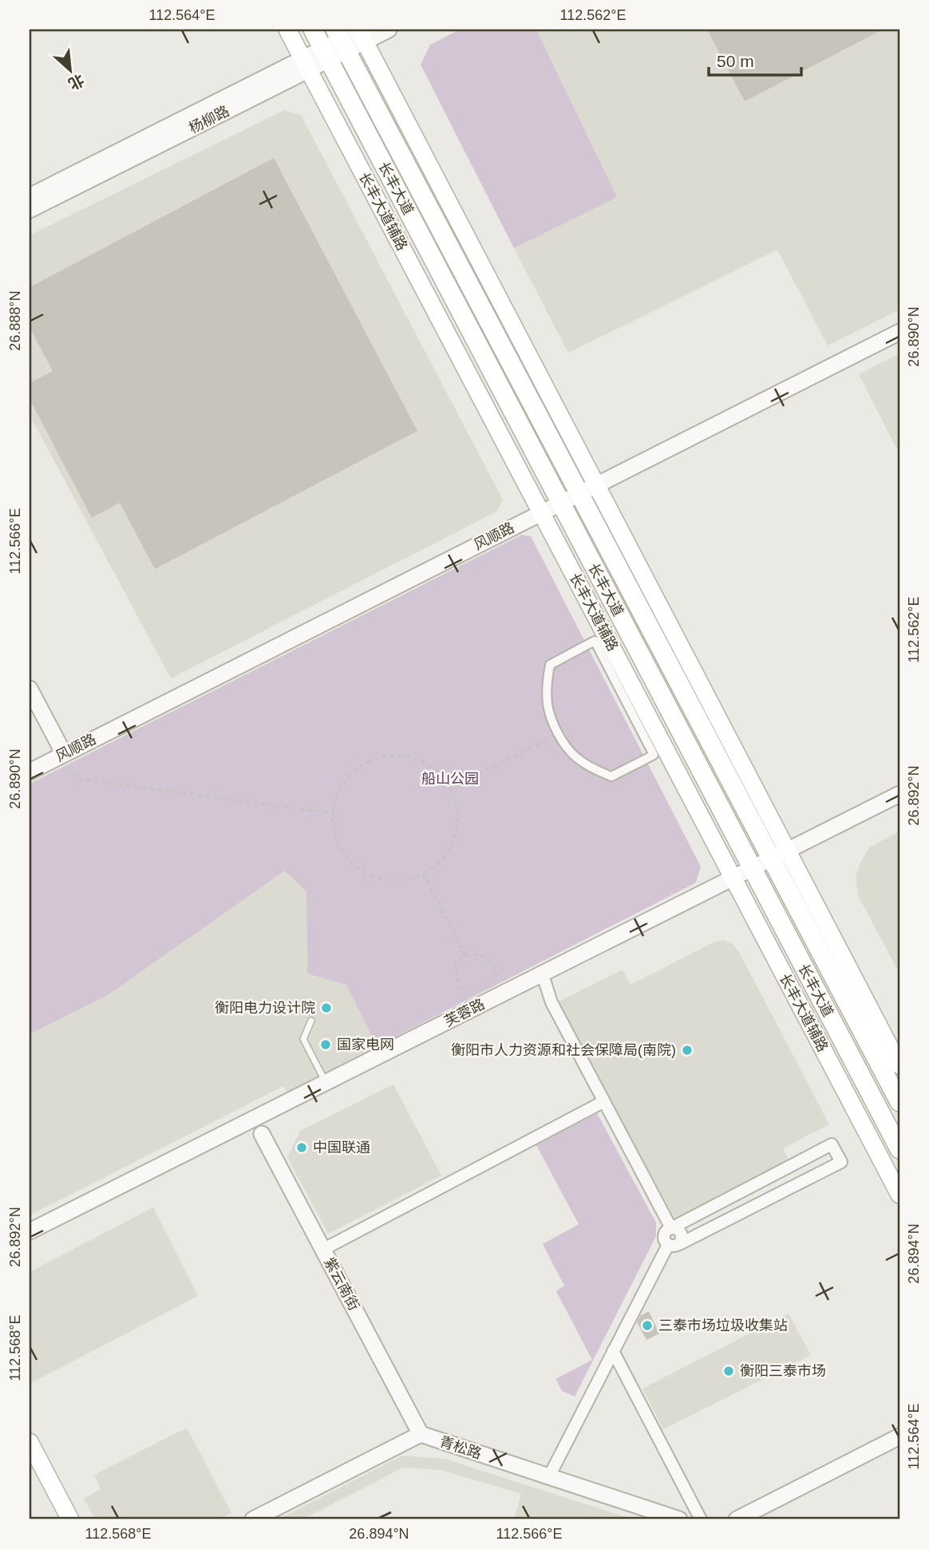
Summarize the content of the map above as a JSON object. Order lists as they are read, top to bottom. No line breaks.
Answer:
{"streets":{"main road":["长丰大道","长丰大道辅路"],"street":["杨柳路","风顺路","芙蓉路","紫云南街","青松路"]},"crossings":[["杨柳路","长丰大道"],["杨柳路","长丰大道辅路"],["长丰大道","风顺路"],["长丰大道","芙蓉路"],["长丰大道辅路","风顺路"],["长丰大道辅路","芙蓉路"],["紫云南街","青松路"]],"parks":["船山公园"],"places":["衡阳电力设计院","国家电网","衡阳市人力资源和社会保障局(南院)","中国联通","三泰市场垃圾收集站","衡阳三泰市场"],"scale_bar":"50 m","north":"bottom right","coordinates":["112.564°E","112.562°E","26.888°N","26.890°N","112.566°E","26.892°N","26.894°N","112.568°E"]}
